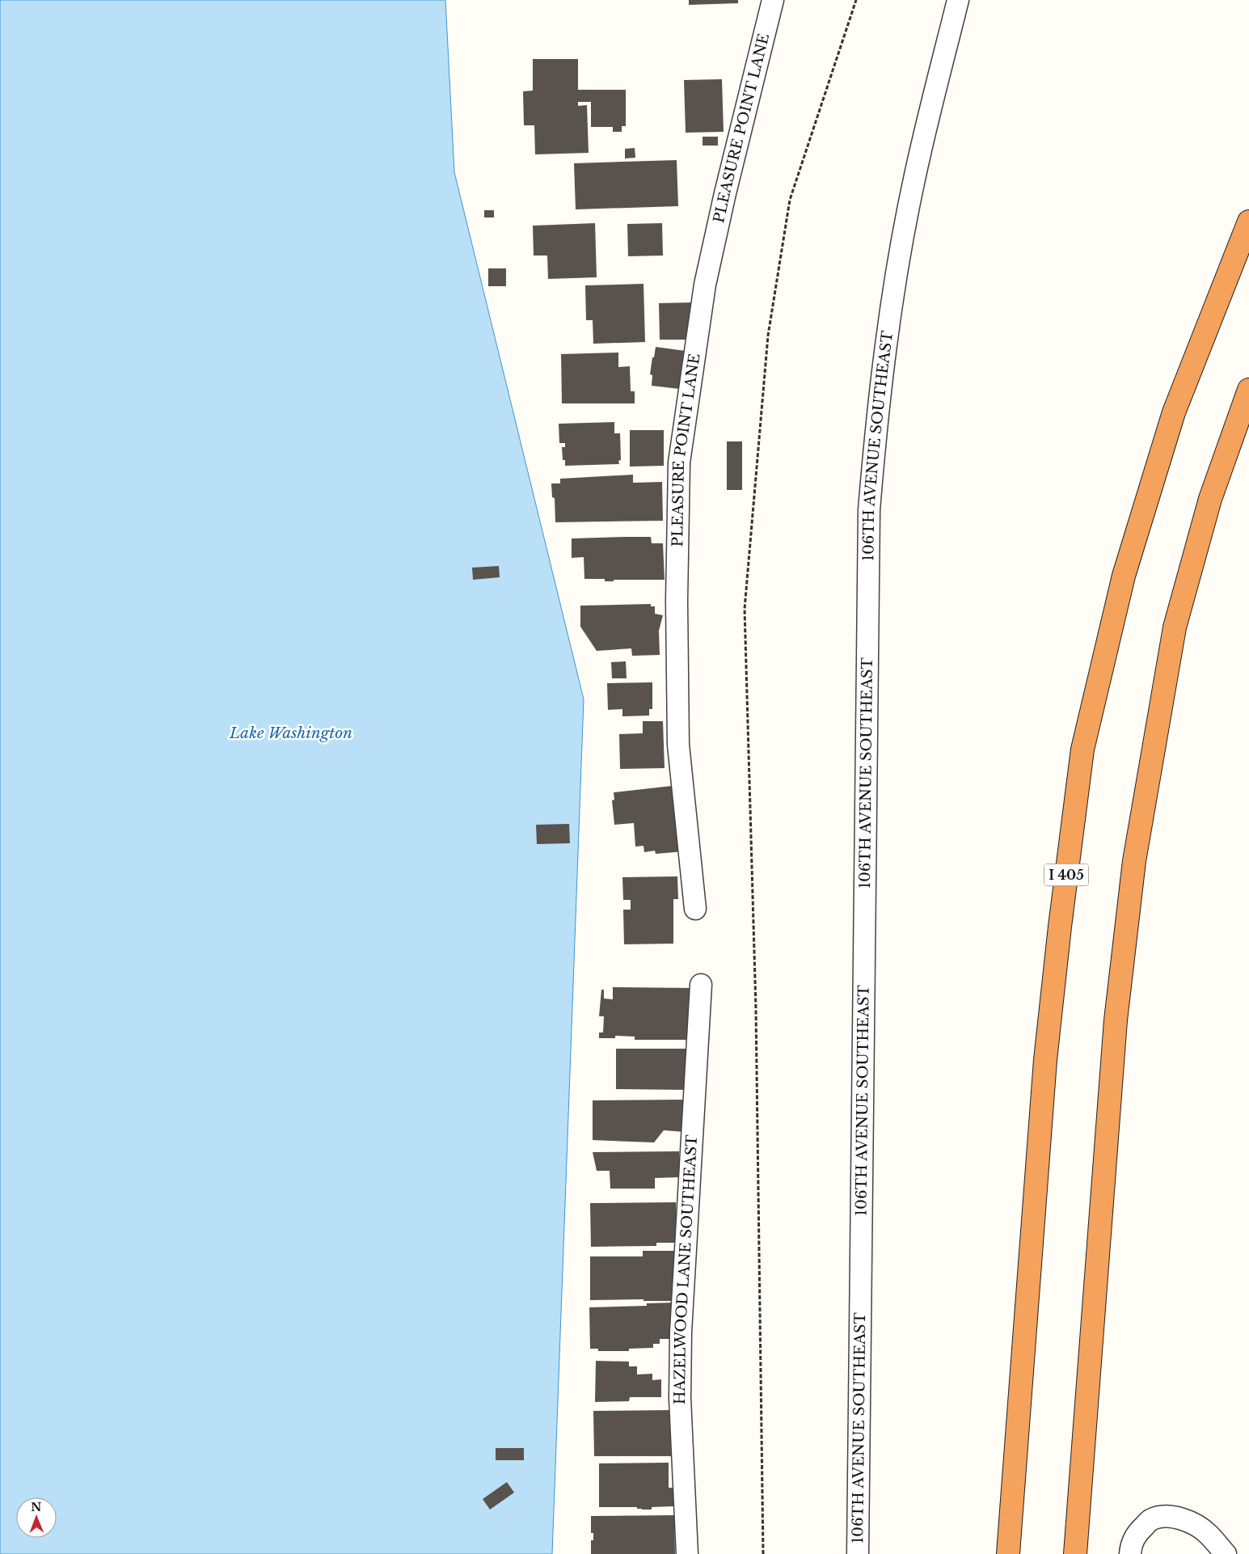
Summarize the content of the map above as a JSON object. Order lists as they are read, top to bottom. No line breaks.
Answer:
{"streets":{"highway":["I 405"],"street":["PLEASURE POINT LANE","106TH AVENUE SOUTHEAST","HAZELWOOD LANE SOUTHEAST"]},"water":["Lake Washington"],"north":"top"}
